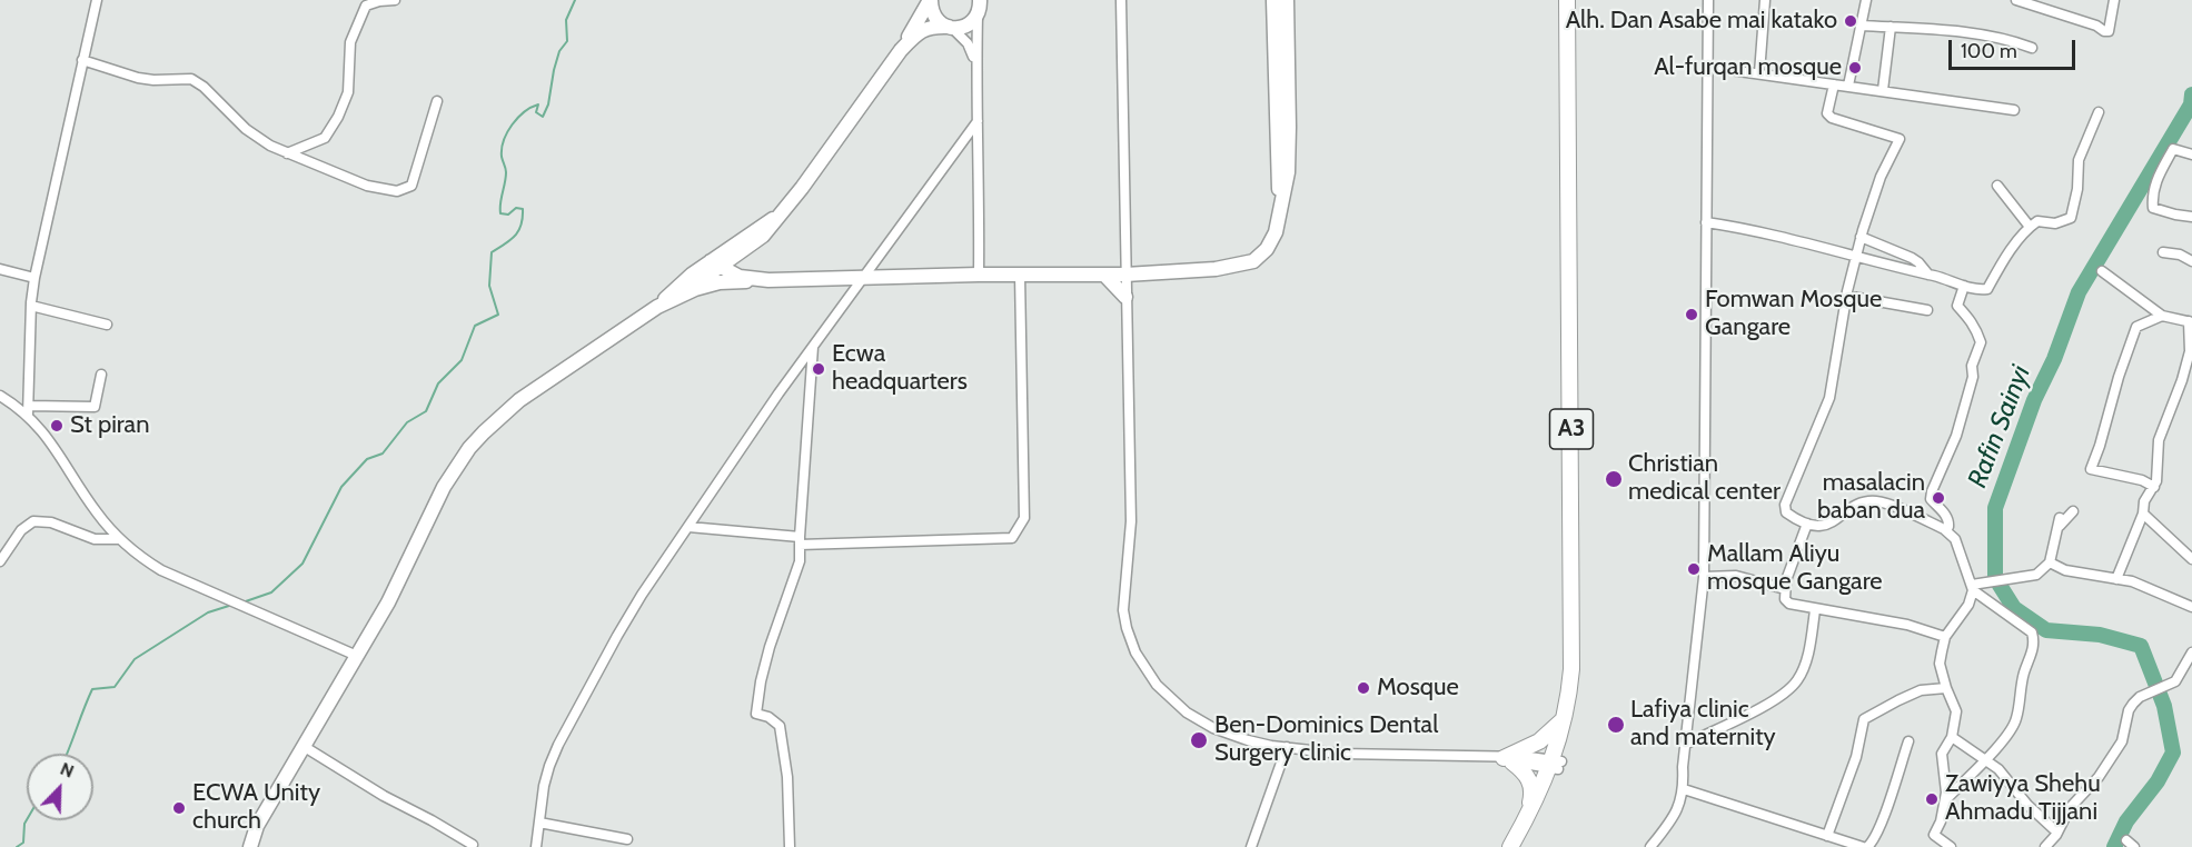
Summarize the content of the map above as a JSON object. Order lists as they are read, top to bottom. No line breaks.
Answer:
{"streets":{"highway":["A3"]},"water":["Rafin Sainyi"],"places":["Alh. Dan Asabe mai katako","Al-furqan mosque","Fomwan Mosque Gangare","Ecwa headquarters","St piran","Christian medical center","masalacin baban dua","Mallam Aliyu mosque Gangare","Mosque","Lafiya clinic and maternity","Ben-Dominics Dental Surgery clinic","Zawiyya Shehu Ahmadu Tijjani","ECWA Unity church"],"scale_bar":"100 m","north":"top right"}
